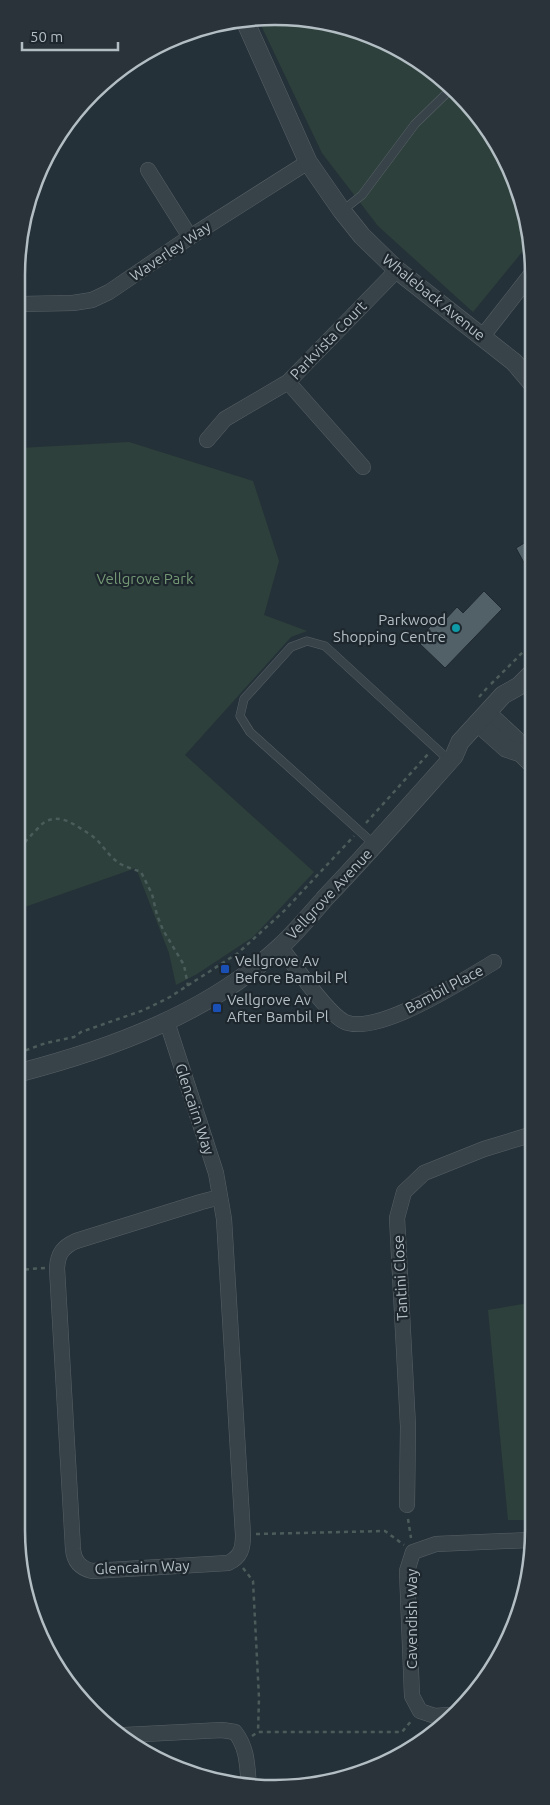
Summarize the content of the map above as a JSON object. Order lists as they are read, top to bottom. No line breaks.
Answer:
{"streets":{"street":["Waverley Way","Whaleback Avenue","Parkvista Court","Vellgrove Avenue","Bambil Place","Glencairn Way","Tantini Close","Cavendish Way"]},"crossings":[["Waverley Way","Whaleback Avenue"],["Whaleback Avenue","Parkvista Court"],["Vellgrove Avenue","Bambil Place"],["Vellgrove Avenue","Glencairn Way"]],"parks":["Vellgrove Park"],"places":{"other":["Parkwood Shopping Centre"],"transit":["Vellgrove Av Before Bambil Pl","Vellgrove Av After Bambil Pl"]},"scale_bar":"50 m"}
